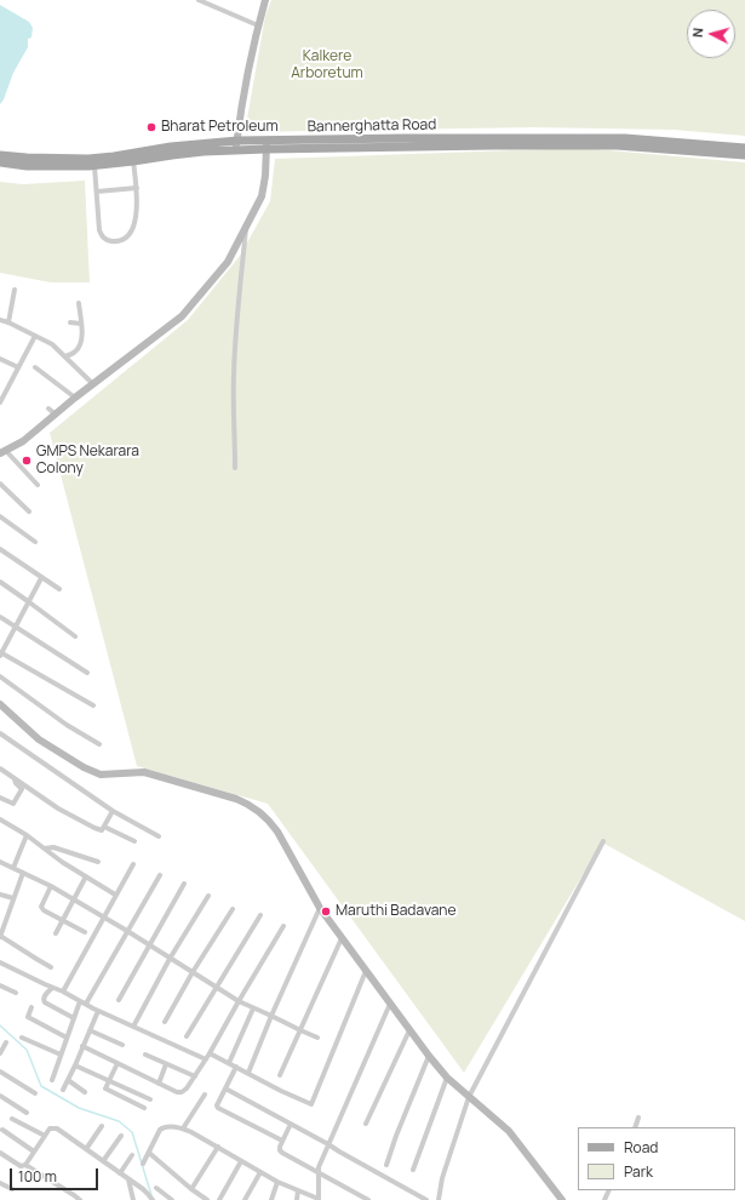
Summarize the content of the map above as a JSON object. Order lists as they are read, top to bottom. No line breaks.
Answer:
{"streets":{"main road":["Bannerghatta Road"]},"parks":["Kalkere Arboretum"],"places":["Bharat Petroleum","GMPS Nekarara Colony","Maruthi Badavane"],"legend":["Road","Park"],"scale_bar":"100 m","north":"left"}
